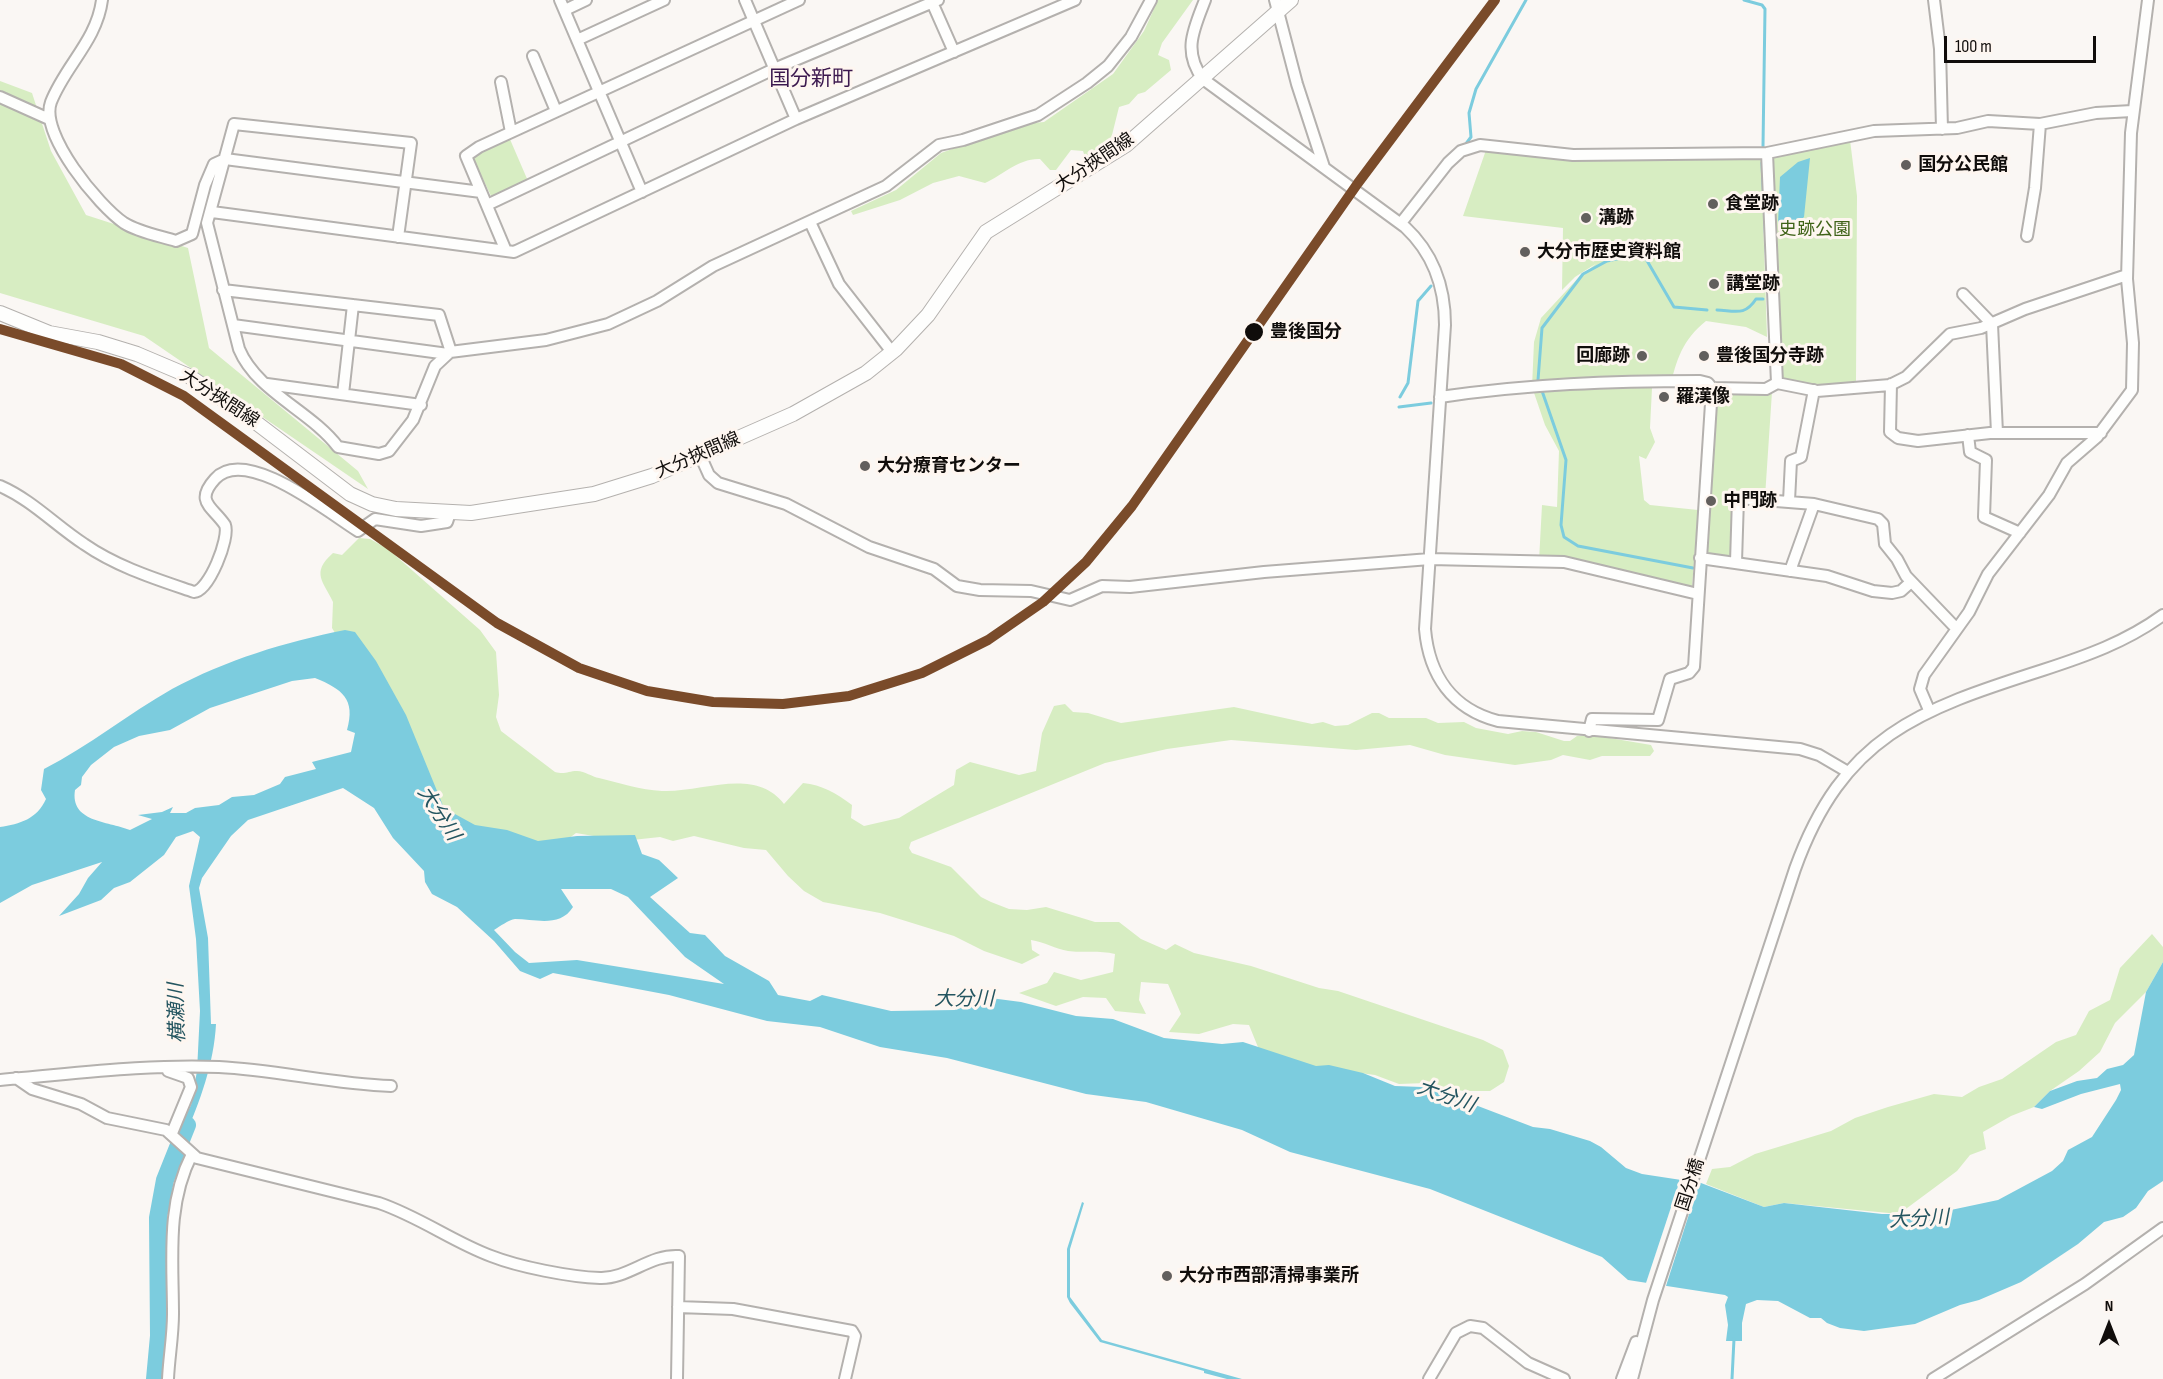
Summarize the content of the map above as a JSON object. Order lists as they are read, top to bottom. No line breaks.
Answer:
{"streets":{"main road":["大分挾間線"],"street":["国分橋"]},"districts":["国分新町"],"water":["大分川","横瀬川"],"parks":["史跡公園"],"places":["国分公民館","食堂跡","溝跡","大分市歴史資料館","講堂跡","豊後国分","回廊跡","豊後国分寺跡","羅漢像","大分療育センター","中門跡","大分市西部清掃事業所"],"scale_bar":"100 m","north":"top"}
